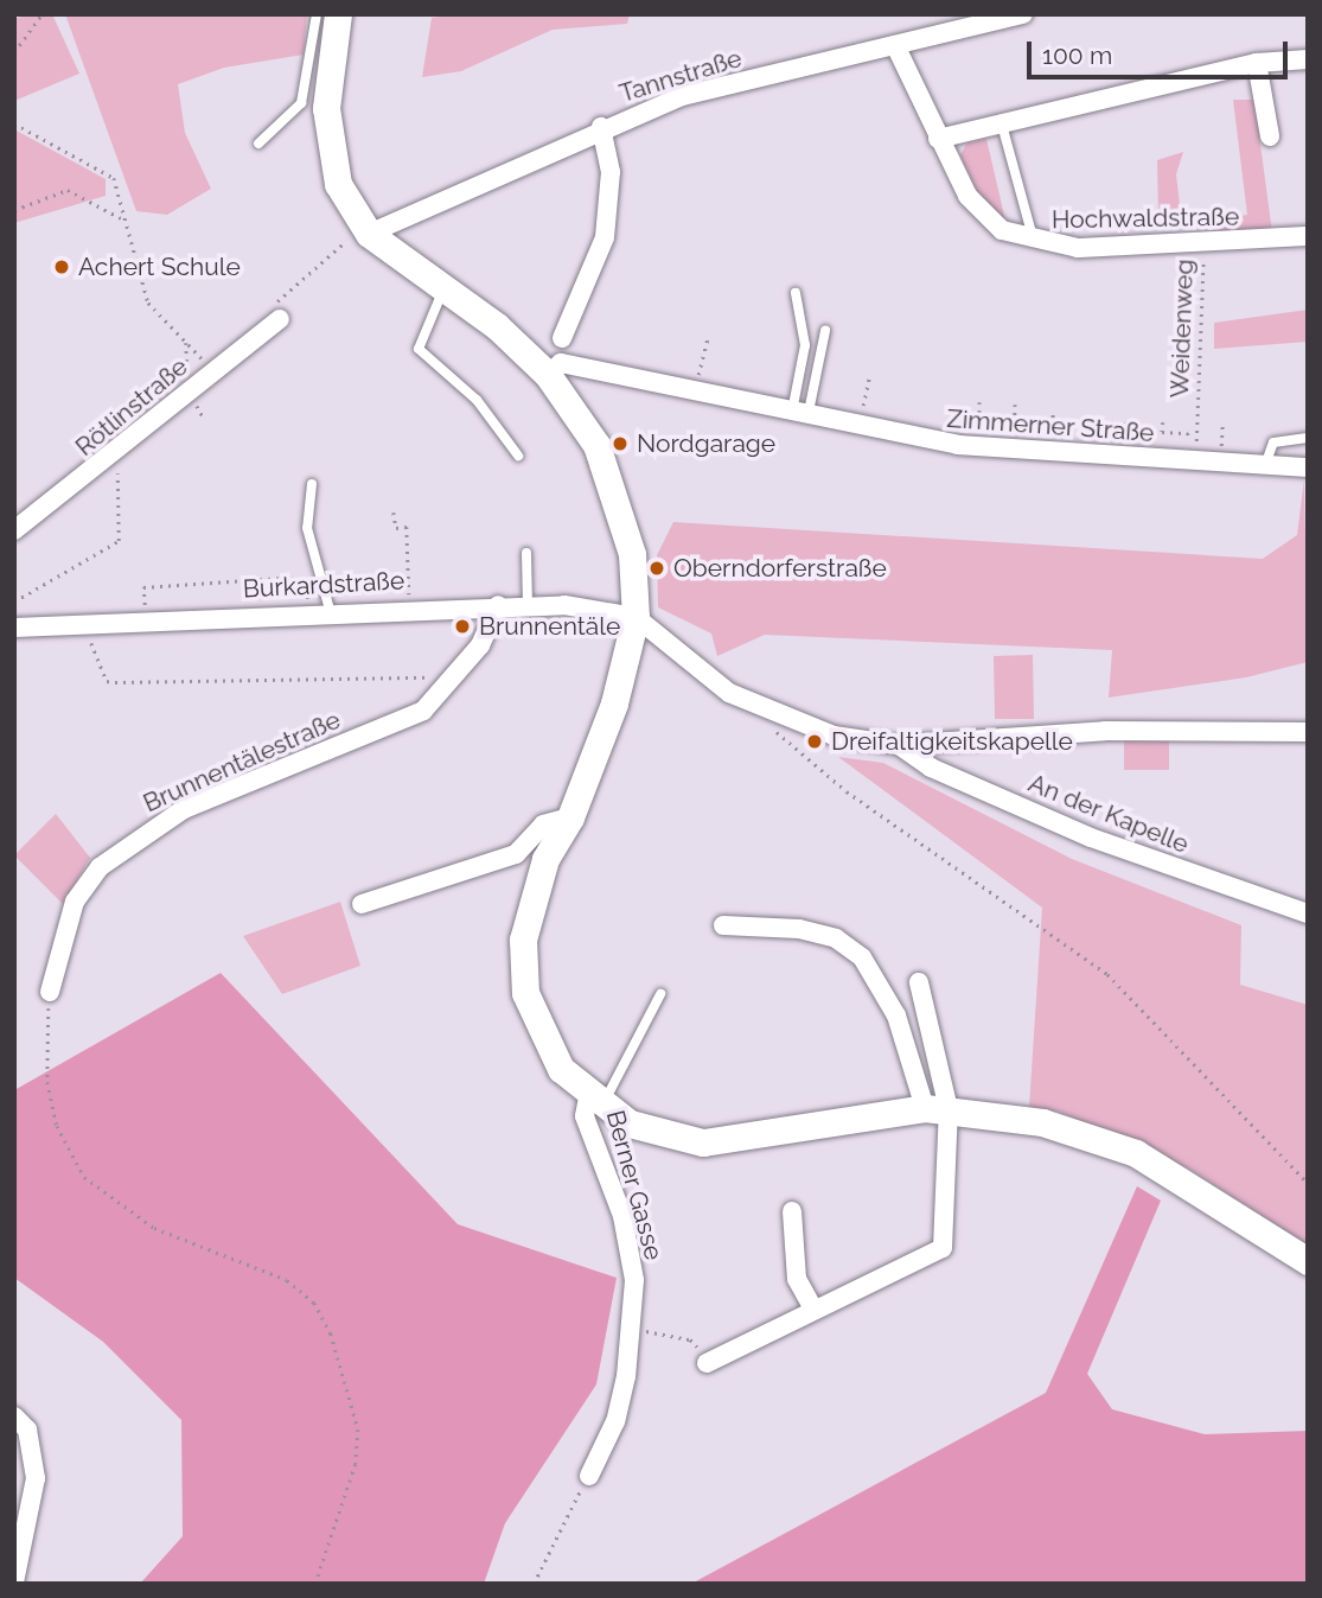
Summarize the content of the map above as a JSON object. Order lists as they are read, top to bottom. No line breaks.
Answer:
{"streets":{"street":["Tannstraße","Hochwaldstraße","Rötlinstraße","Zimmerner Straße","Burkardstraße","Brunnentälestraße","An der Kapelle","Berner Gasse"],"path":["Weidenweg"]},"crossings":[["Tannstraße","Hochwaldstraße"],["Hochwaldstraße","Weidenweg"],["Weidenweg","Zimmerner Straße"],["Burkardstraße","Brunnentälestraße"]],"places":["Achert Schule","Nordgarage","Oberndorferstraße","Brunnentäle","Dreifaltigkeitskapelle"],"scale_bar":"100 m"}
